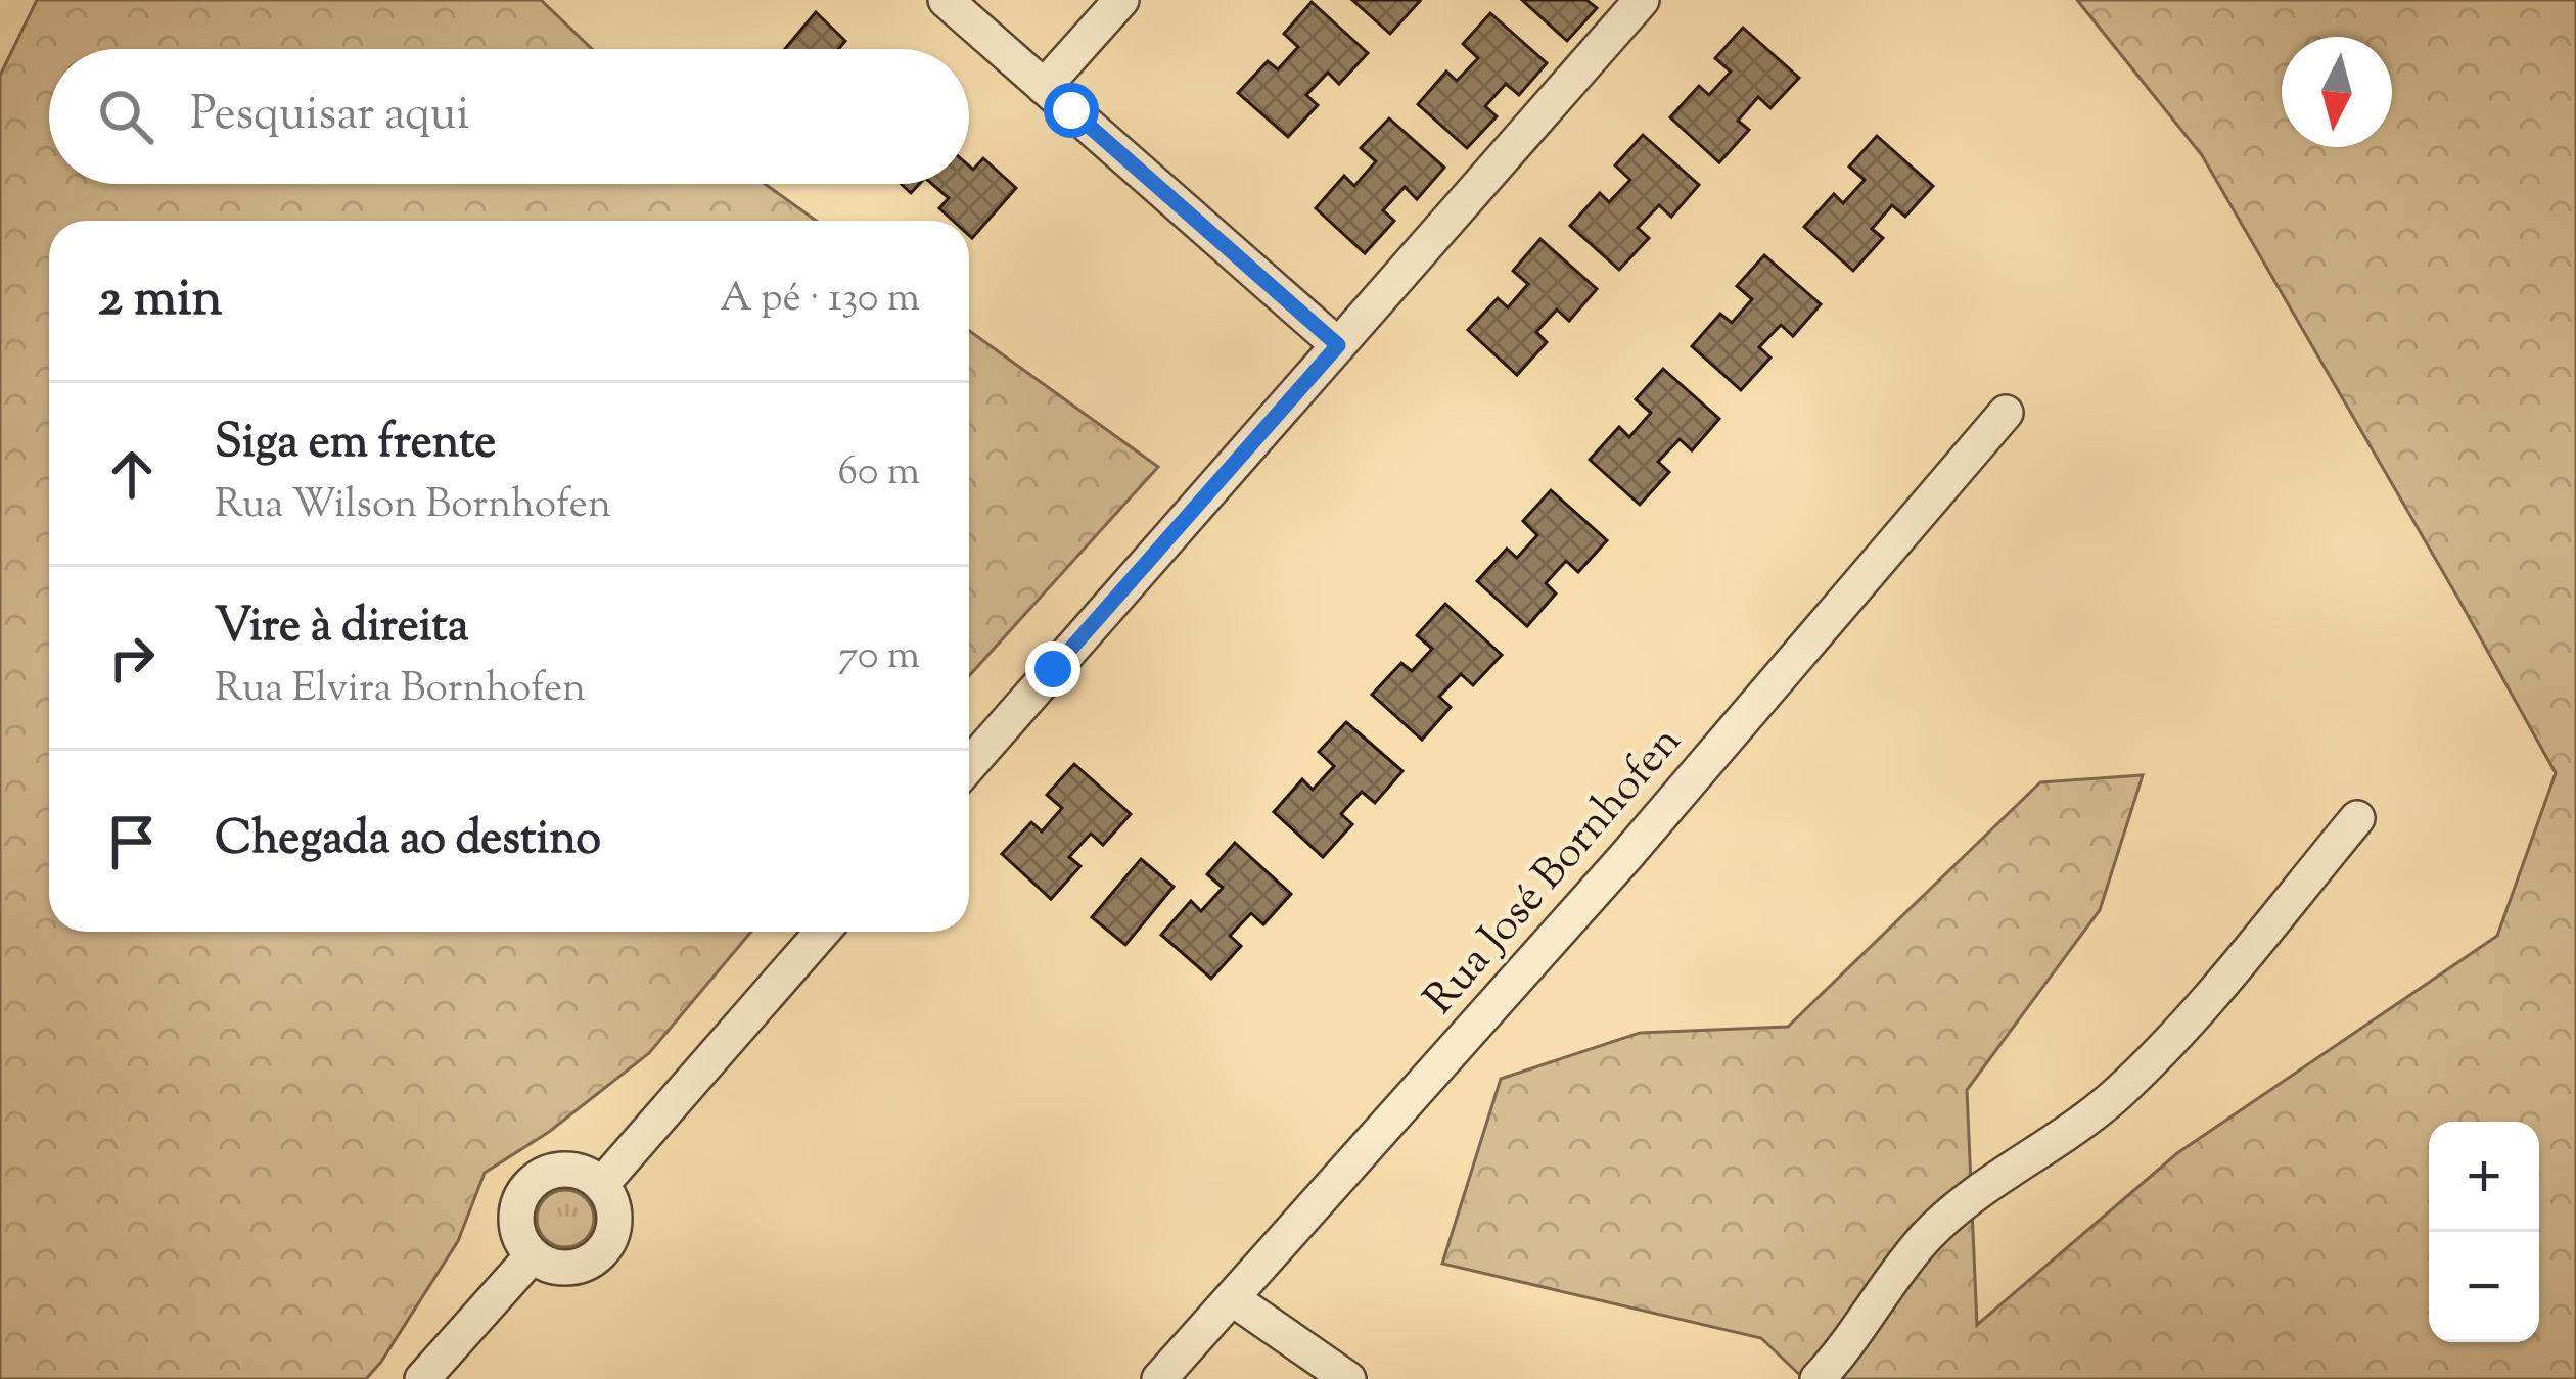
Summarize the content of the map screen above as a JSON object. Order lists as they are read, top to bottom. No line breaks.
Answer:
{"streets":{"street":["Rua José Bornhofen"]},"north":"bottom","page":{"search":"Pesquisar aqui","heading":["2 min","A pé · 130 m"],"list":[["Siga em frente","Rua Wilson Bornhofen","60 m"],["Vire à direita","Rua Elvira Bornhofen","70 m"],"Chegada ao destino"],"map_buttons":["+","−"]}}
